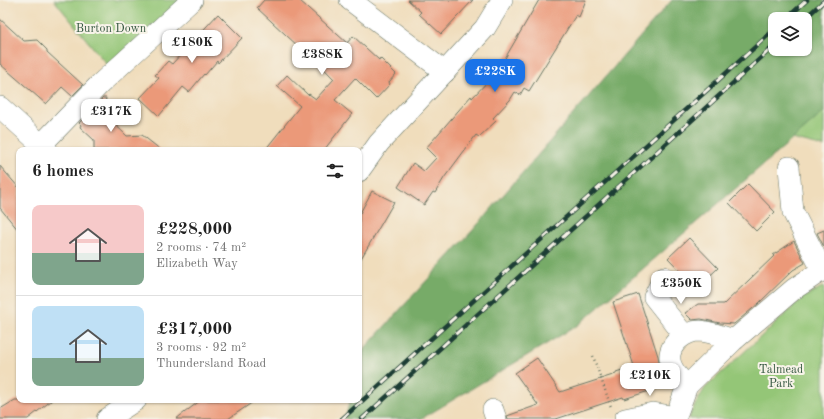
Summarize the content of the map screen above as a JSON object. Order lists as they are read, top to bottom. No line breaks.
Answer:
{"parks":["Burton Down","Talmead Park"],"page":{"price":["£180K","£388K","£228K","£317K","£350K","£210K"],"heading":"6 homes","list":[{"name":"£228,000","note":"2 rooms · 74 m² · Elizabeth Way"},{"name":"£317,000","note":"3 rooms · 92 m² · Thundersland Road"}]}}
